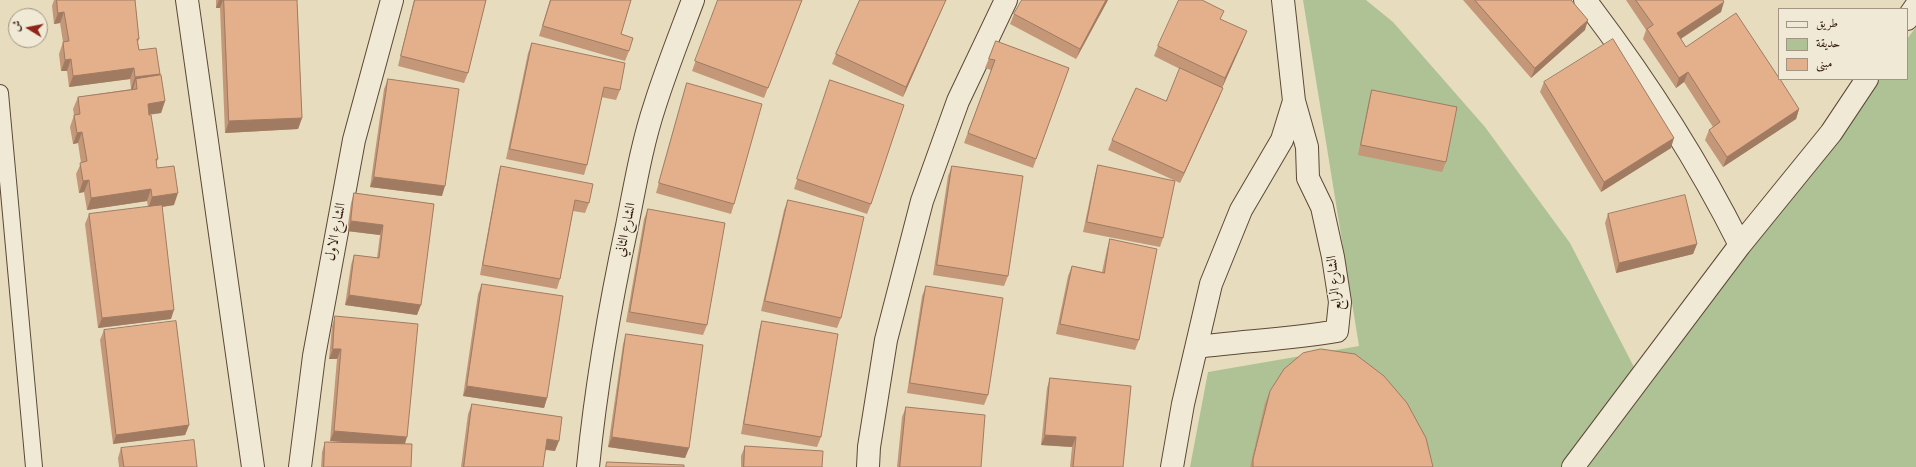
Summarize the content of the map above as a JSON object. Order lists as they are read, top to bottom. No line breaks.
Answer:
{"streets":{"street":["الشارع الثاني","الشارع الاول","الشارع الرابع"]},"legend":["طريق","حديقة","مبنى"],"north":"left"}
